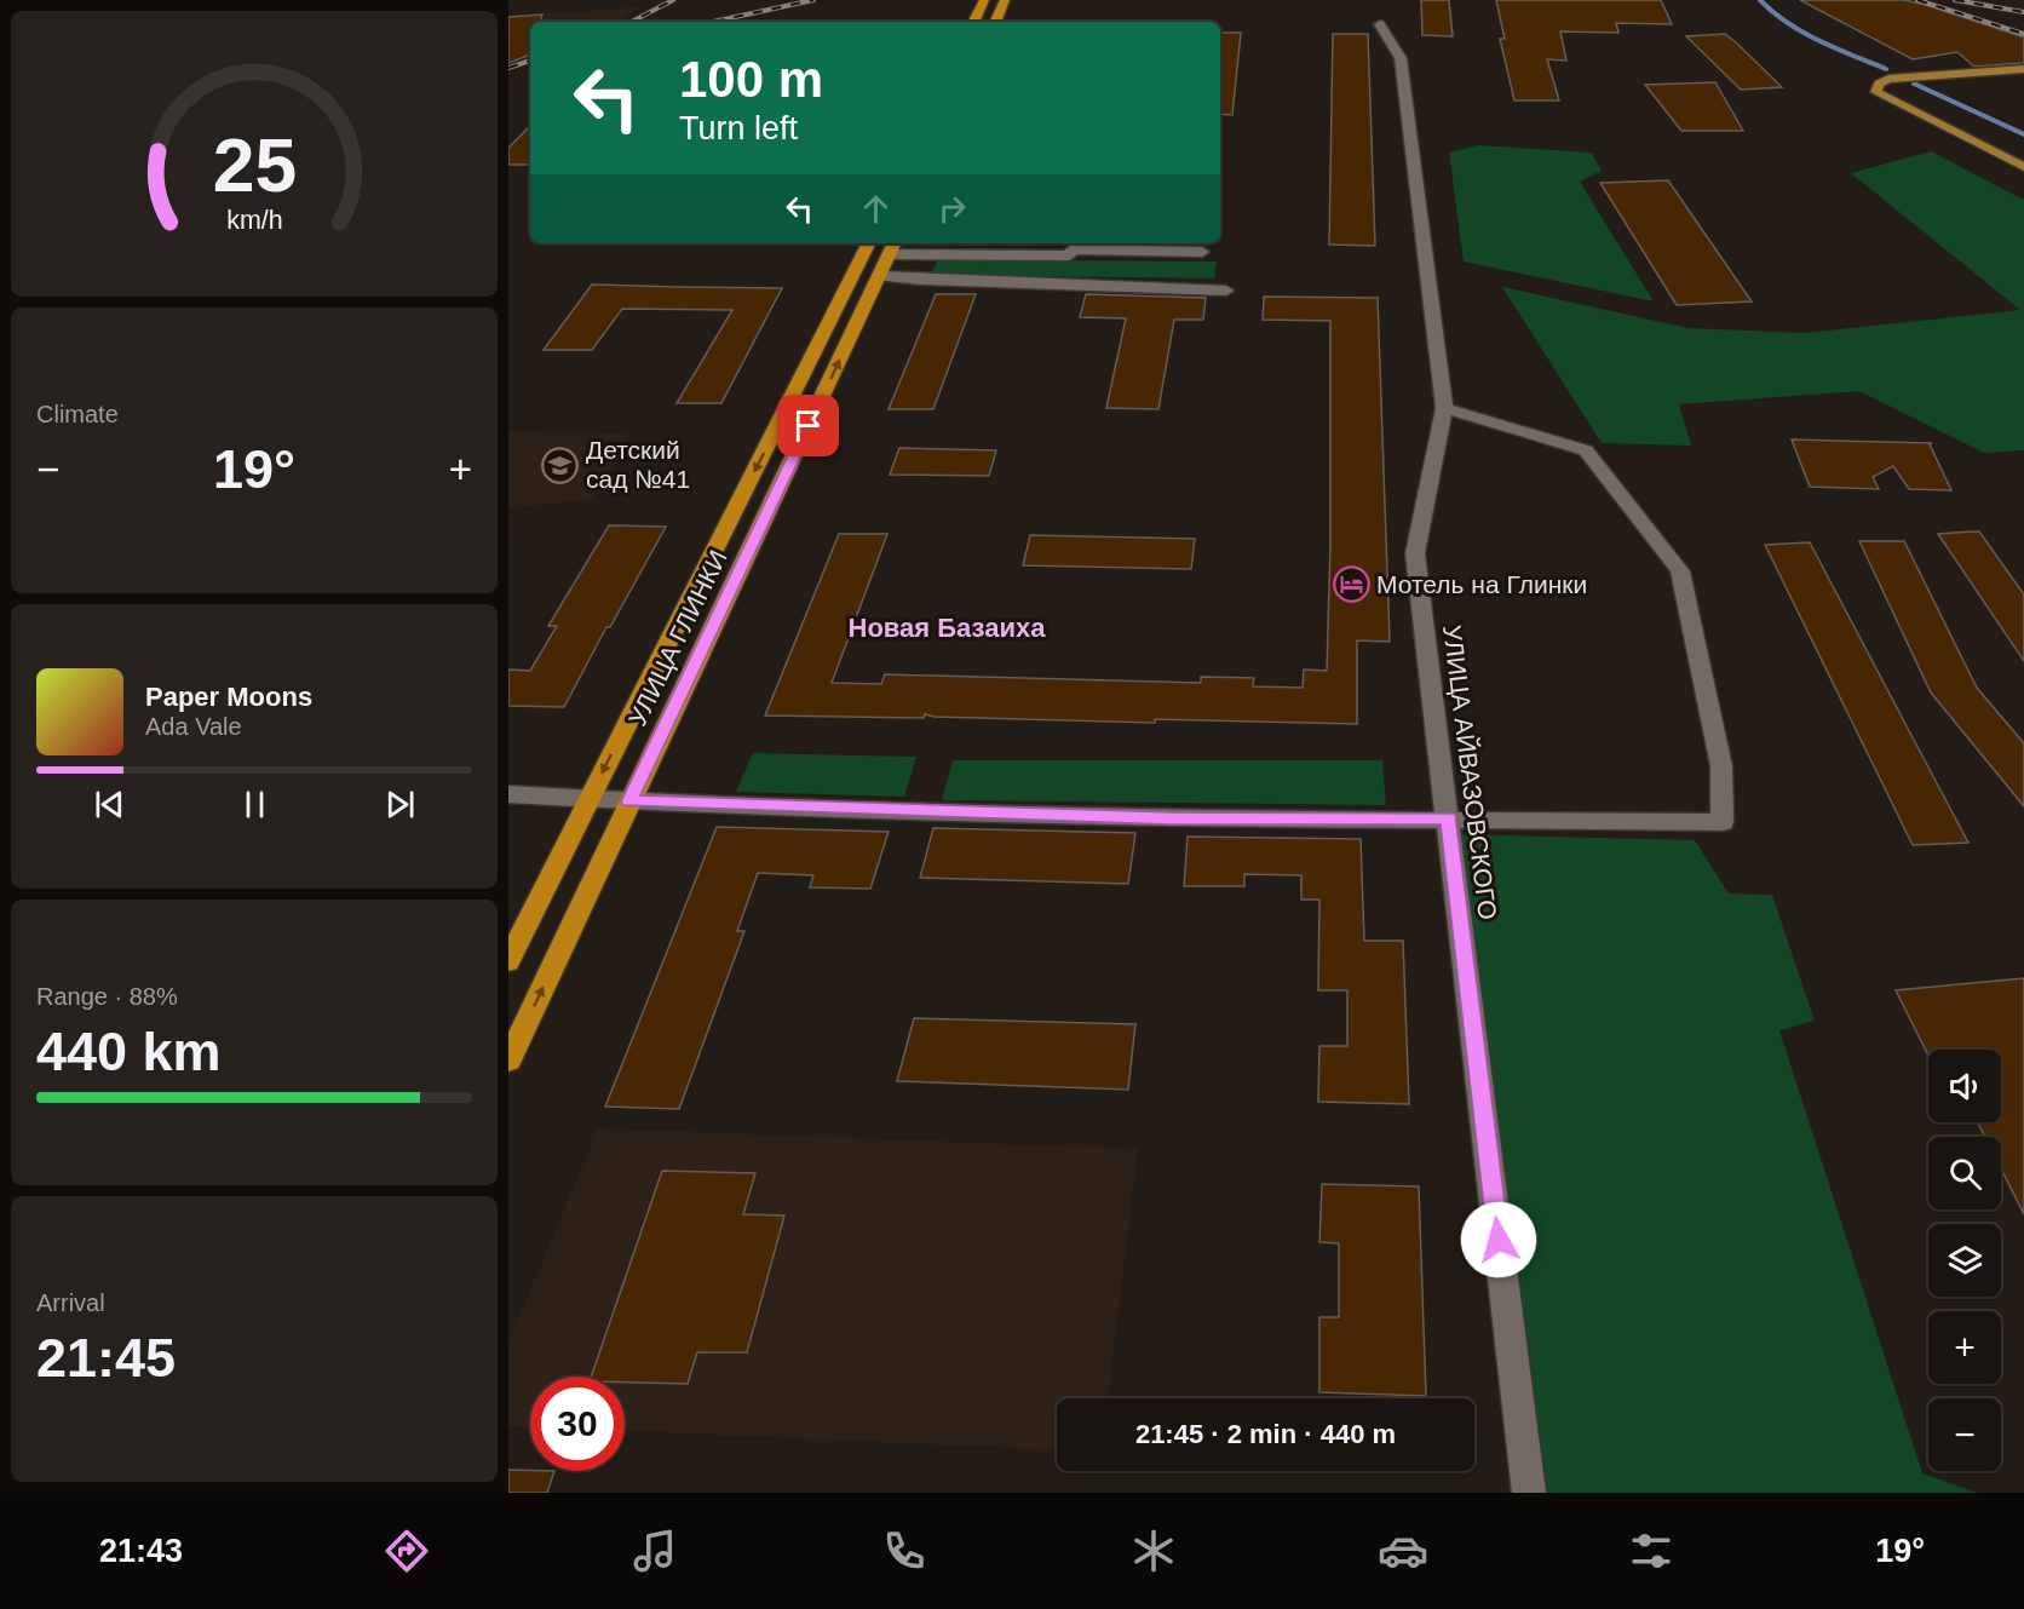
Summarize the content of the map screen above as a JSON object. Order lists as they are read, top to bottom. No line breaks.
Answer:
{"streets":{"highway":["УЛИЦА ГЛИНКИ"],"street":["УЛИЦА АЙВАЗОВСКОГО"]},"districts":["Новая Базаиха"],"places":{"school or university":["Детский сад №41"],"hotel":["Мотель на Глинки"]},"page":{"turn":["100 m","Turn left"],"tile":["Climate",["Range · 88%","440 km"],["Arrival","21:45"]],"heat":["−","19°","+"],"song":["Paper Moons","Ada Vale"],"map_buttons":["+","−"],"limit":"30","trip":"21:45 · 2 min · 440 m","tabs":["21:43","19°"],"gauge":["25","km/h"]}}
